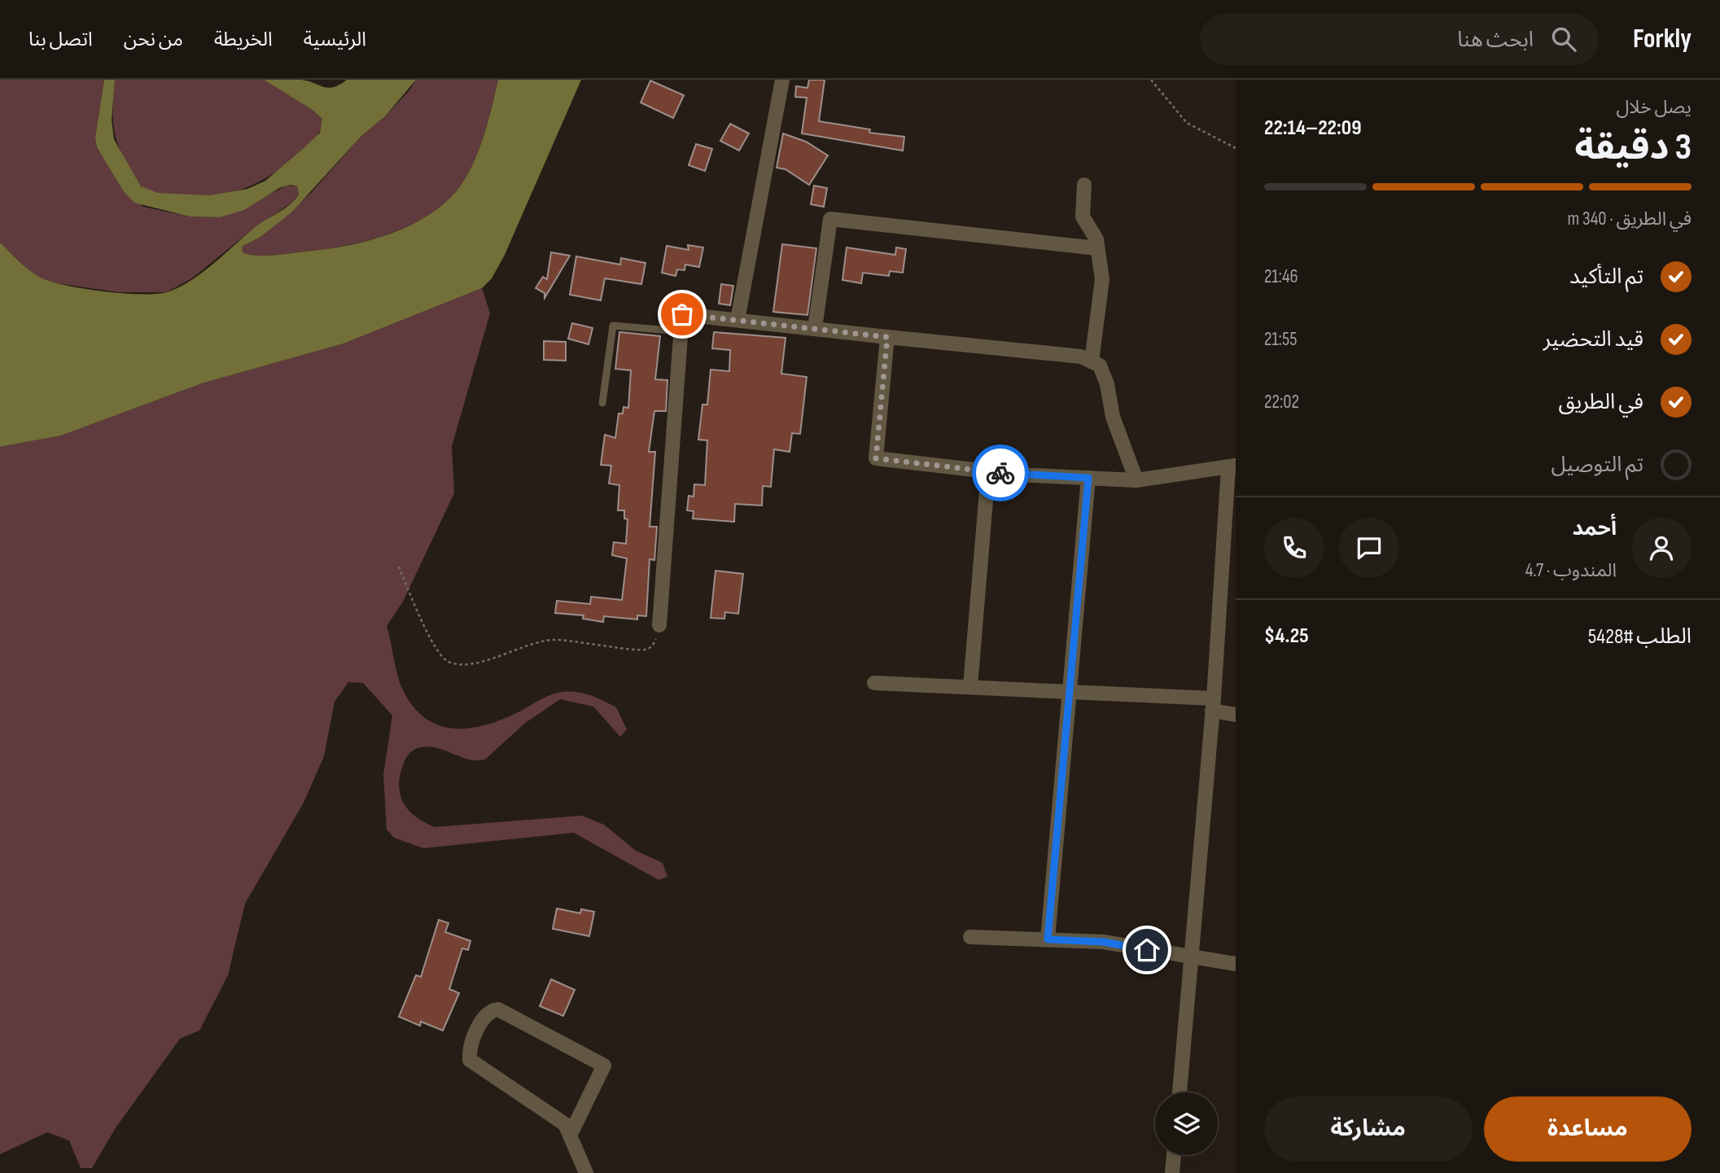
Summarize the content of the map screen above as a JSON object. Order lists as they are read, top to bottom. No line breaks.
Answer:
{"page":{"header":"Forkly","search":"ابحث هنا","nav":["الرئيسية","الخريطة","من نحن","اتصل بنا"],"heading":["3 دقيقة","يصل خلال","22:09–22:14"],"panel":["أحمد","المندوب · 4.7","الطلب #5428","$4.25"],"bar":"في الطريق · 340 m","list":[["تم التأكيد","21:46"],["قيد التحضير","21:55"],["في الطريق","22:02"],"تم التوصيل"],"buttons":["مساعدة","مشاركة"]}}
